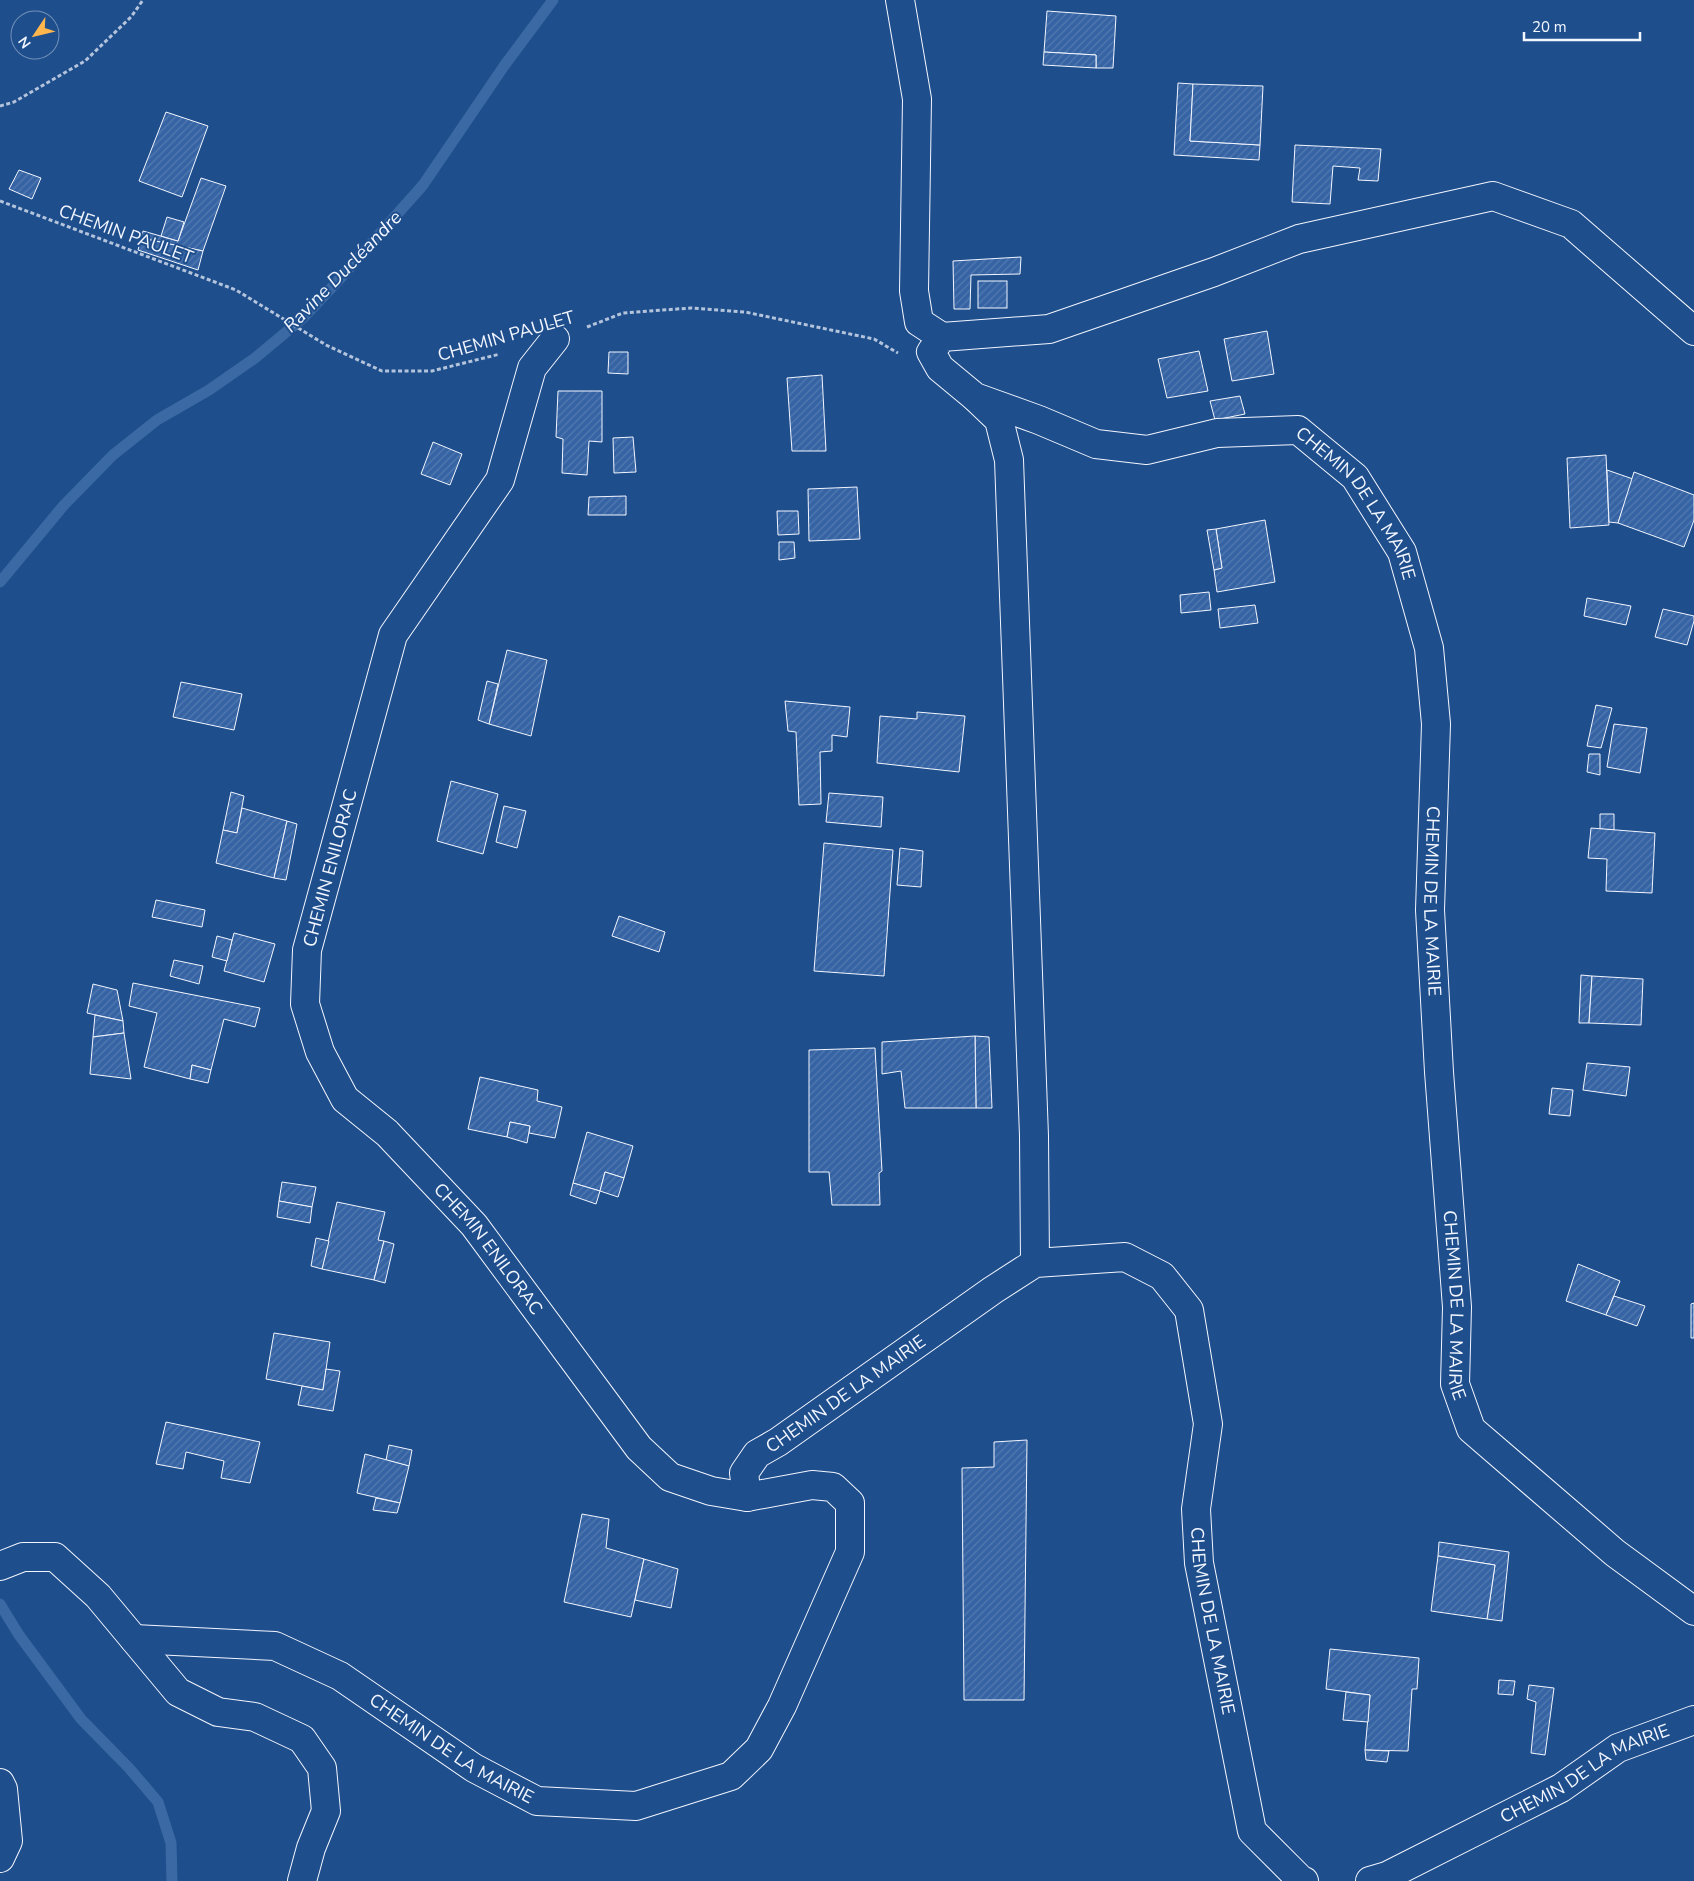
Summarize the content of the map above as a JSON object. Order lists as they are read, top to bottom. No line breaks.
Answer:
{"streets":{"street":["CHEMIN DE LA MAIRIE","CHEMIN ENILORAC"],"path":["CHEMIN PAULET"]},"crossings":[["CHEMIN PAULET","CHEMIN ENILORAC"],["CHEMIN DE LA MAIRIE","CHEMIN ENILORAC"]],"water":["Ravine Ducléandre"],"scale_bar":"20 m","north":"bottom left"}
